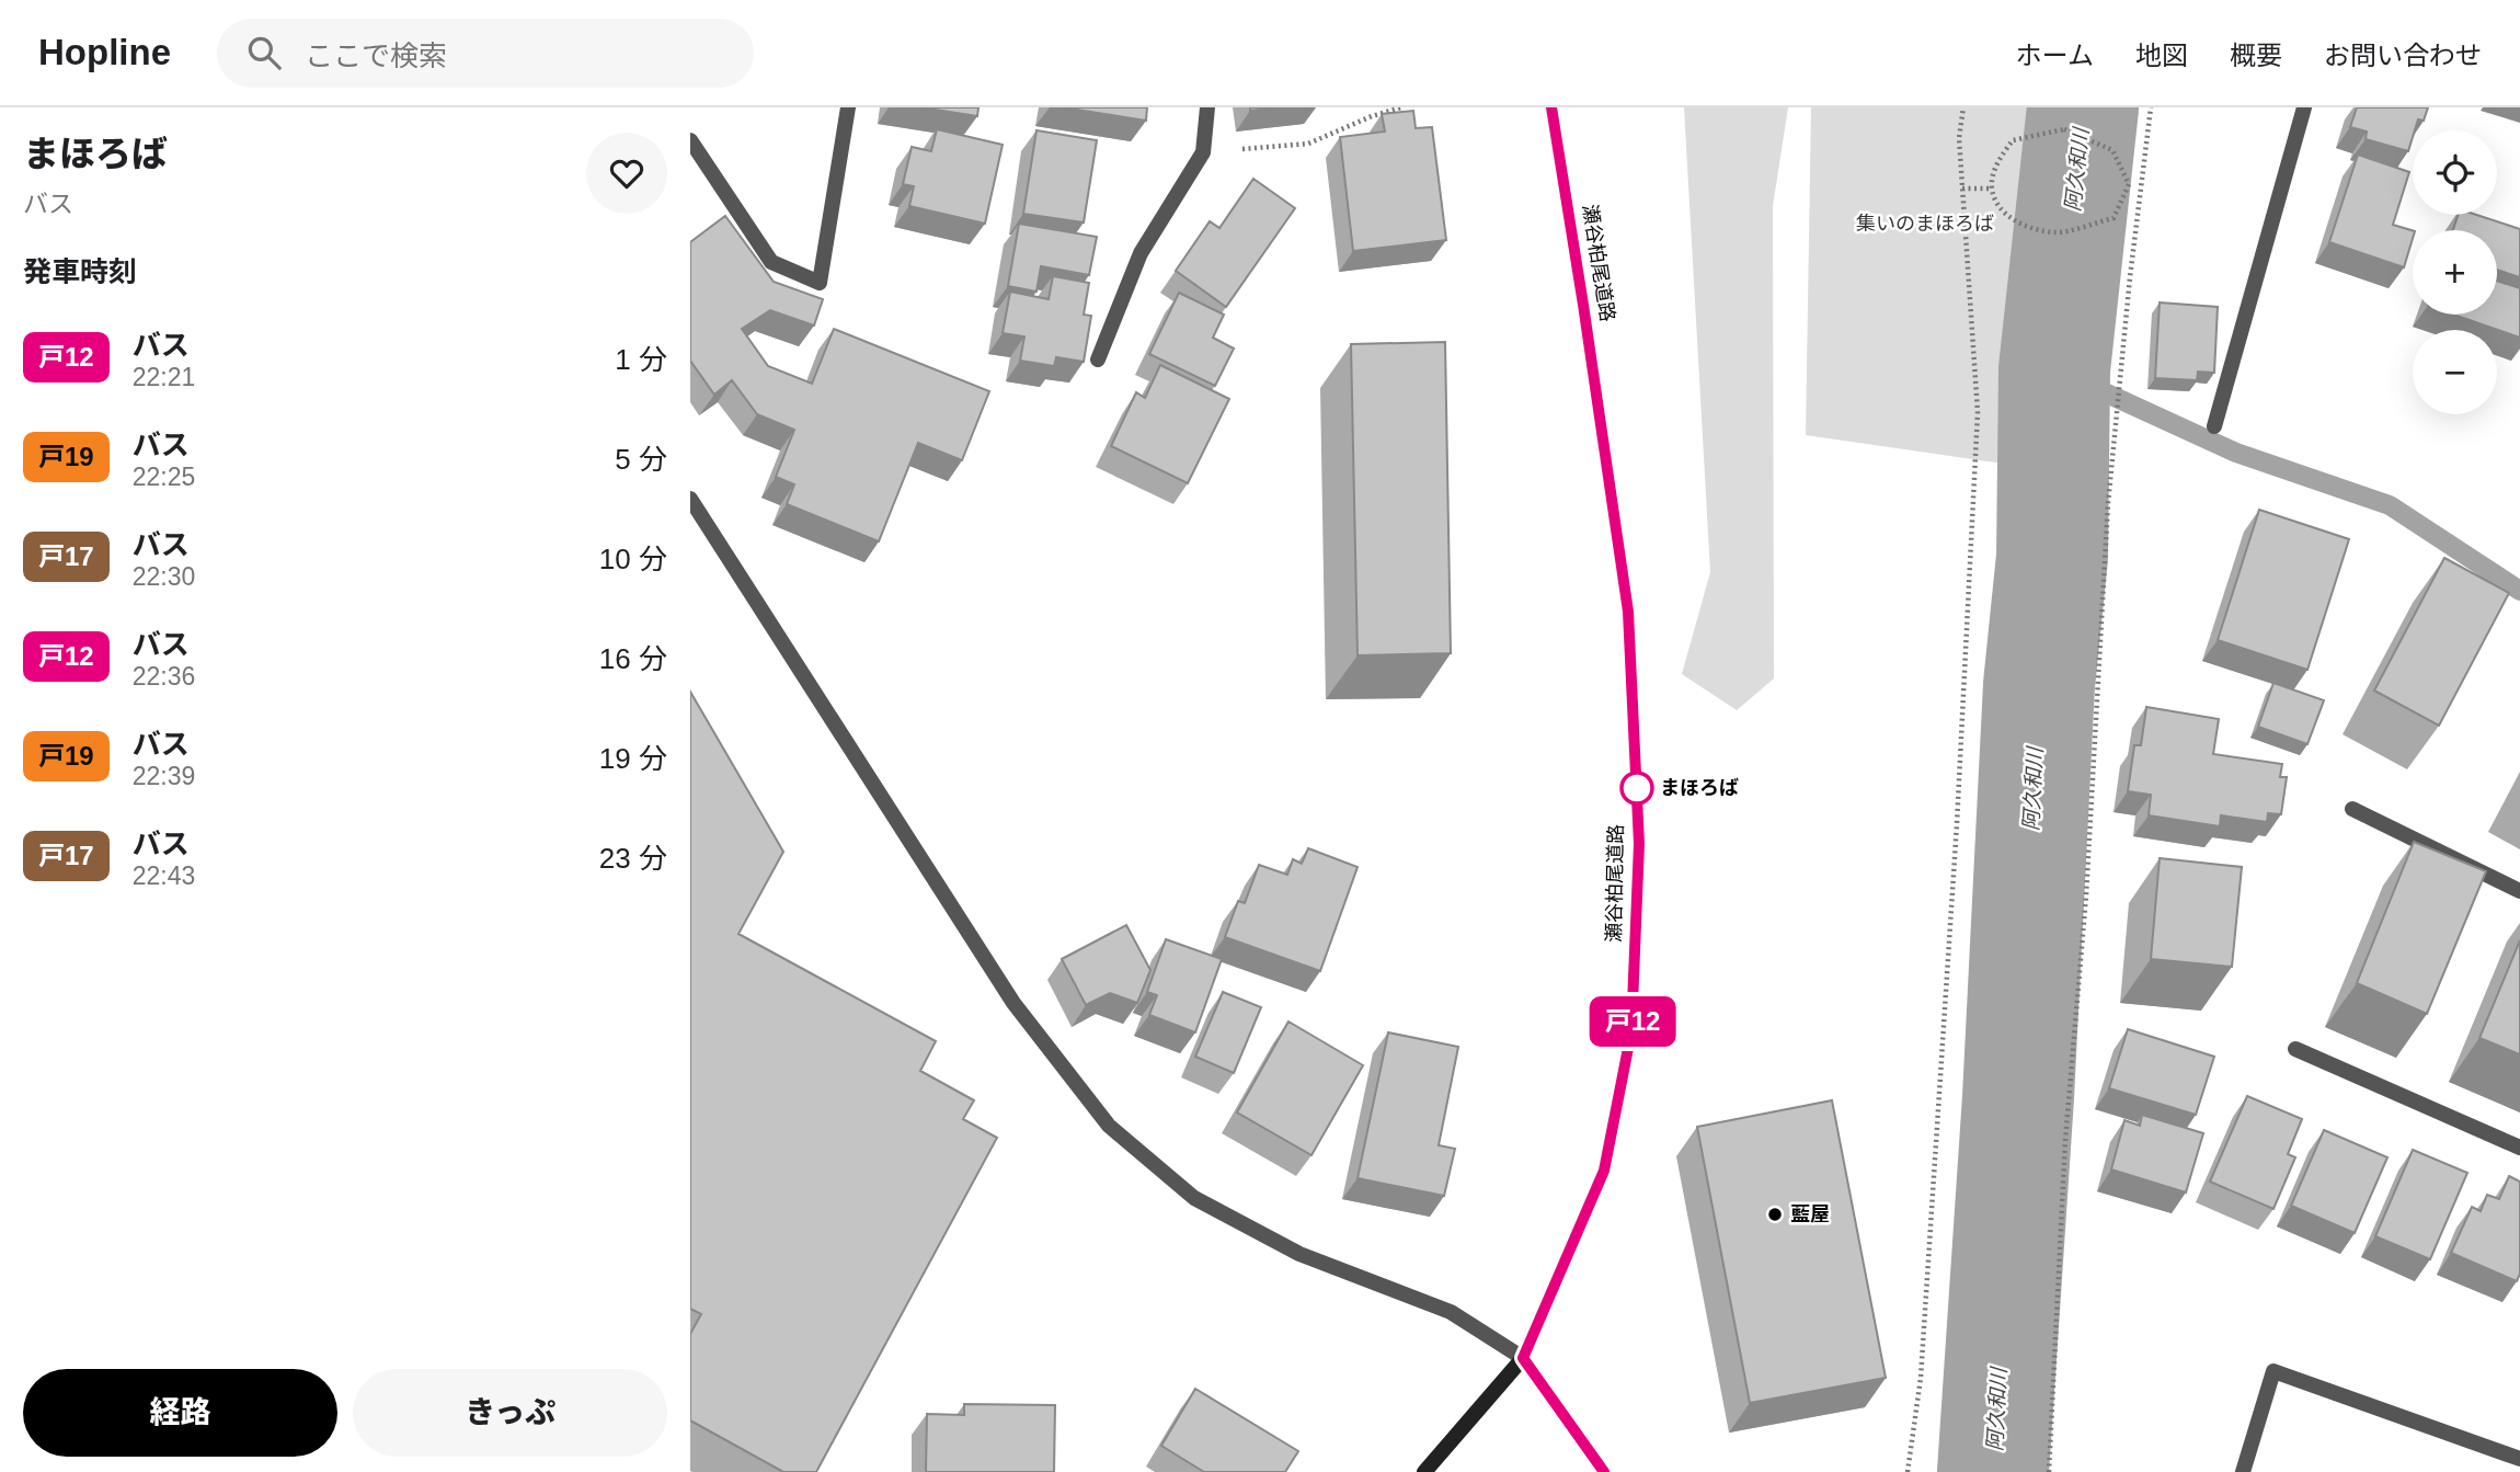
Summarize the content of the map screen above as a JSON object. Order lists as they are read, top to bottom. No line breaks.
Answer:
{"streets":{"main road":["瀬谷柏尾道路"]},"water":["阿久和川"],"parks":["集いのまほろば"],"places":["まほろば","藍屋"],"lines":["bus line 戸12"],"page":{"header":"Hopline","search":"ここで検索","nav":["ホーム","地図","概要","お問い合わせ"],"heading":[["まほろば","バス"],"発車時刻"],"on_map":"戸12","map_buttons":["+","−"],"list":[{"mark":"戸12","name":"バス","note":"22:21","value":"1 分"},{"mark":"戸19","name":"バス","note":"22:25","value":"5 分"},{"mark":"戸17","name":"バス","note":"22:30","value":"10 分"},{"mark":"戸12","name":"バス","note":"22:36","value":"16 分"},{"mark":"戸19","name":"バス","note":"22:39","value":"19 分"},{"mark":"戸17","name":"バス","note":"22:43","value":"23 分"}],"buttons":["経路","きっぷ"]}}
